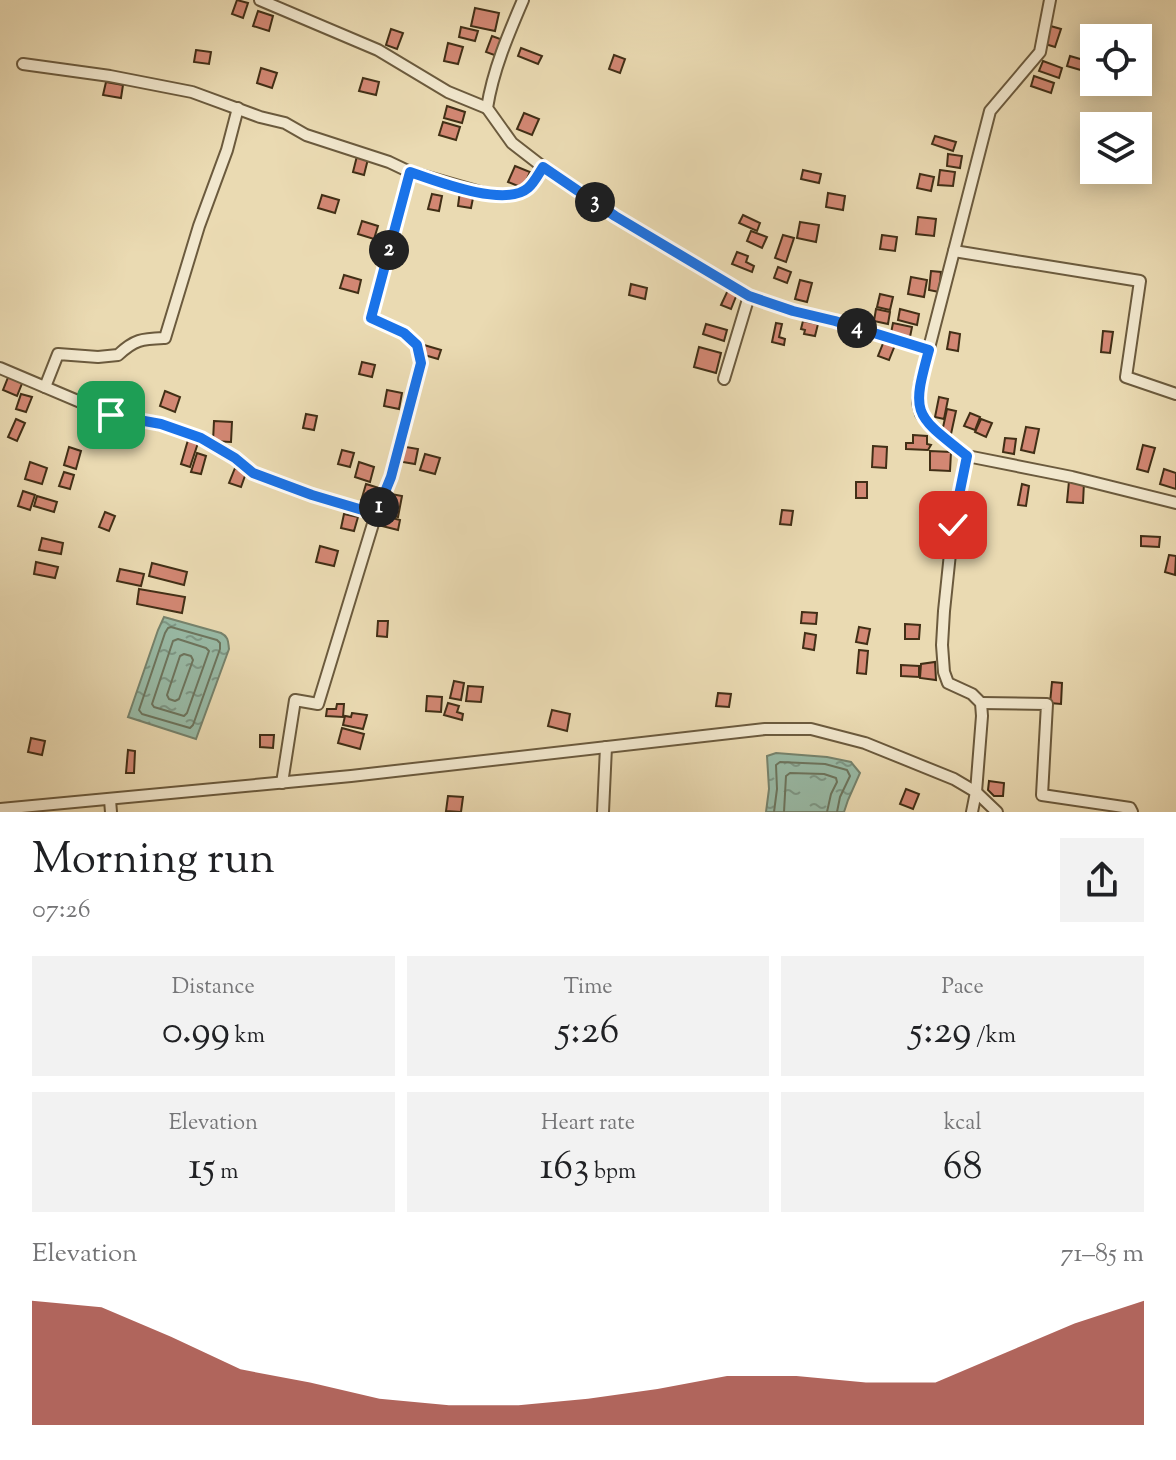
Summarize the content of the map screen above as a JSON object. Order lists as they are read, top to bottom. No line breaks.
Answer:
{"page":{"pins":["3","2","4","1"],"heading":["Morning run","07:26"],"stats":[["Distance","0.99 km"],["Time","5:26"],["Pace","5:29 /km"],["Elevation","15 m"],["Heart rate","163 bpm"],["kcal","68"]],"chart":["Elevation","71–85 m"]}}
